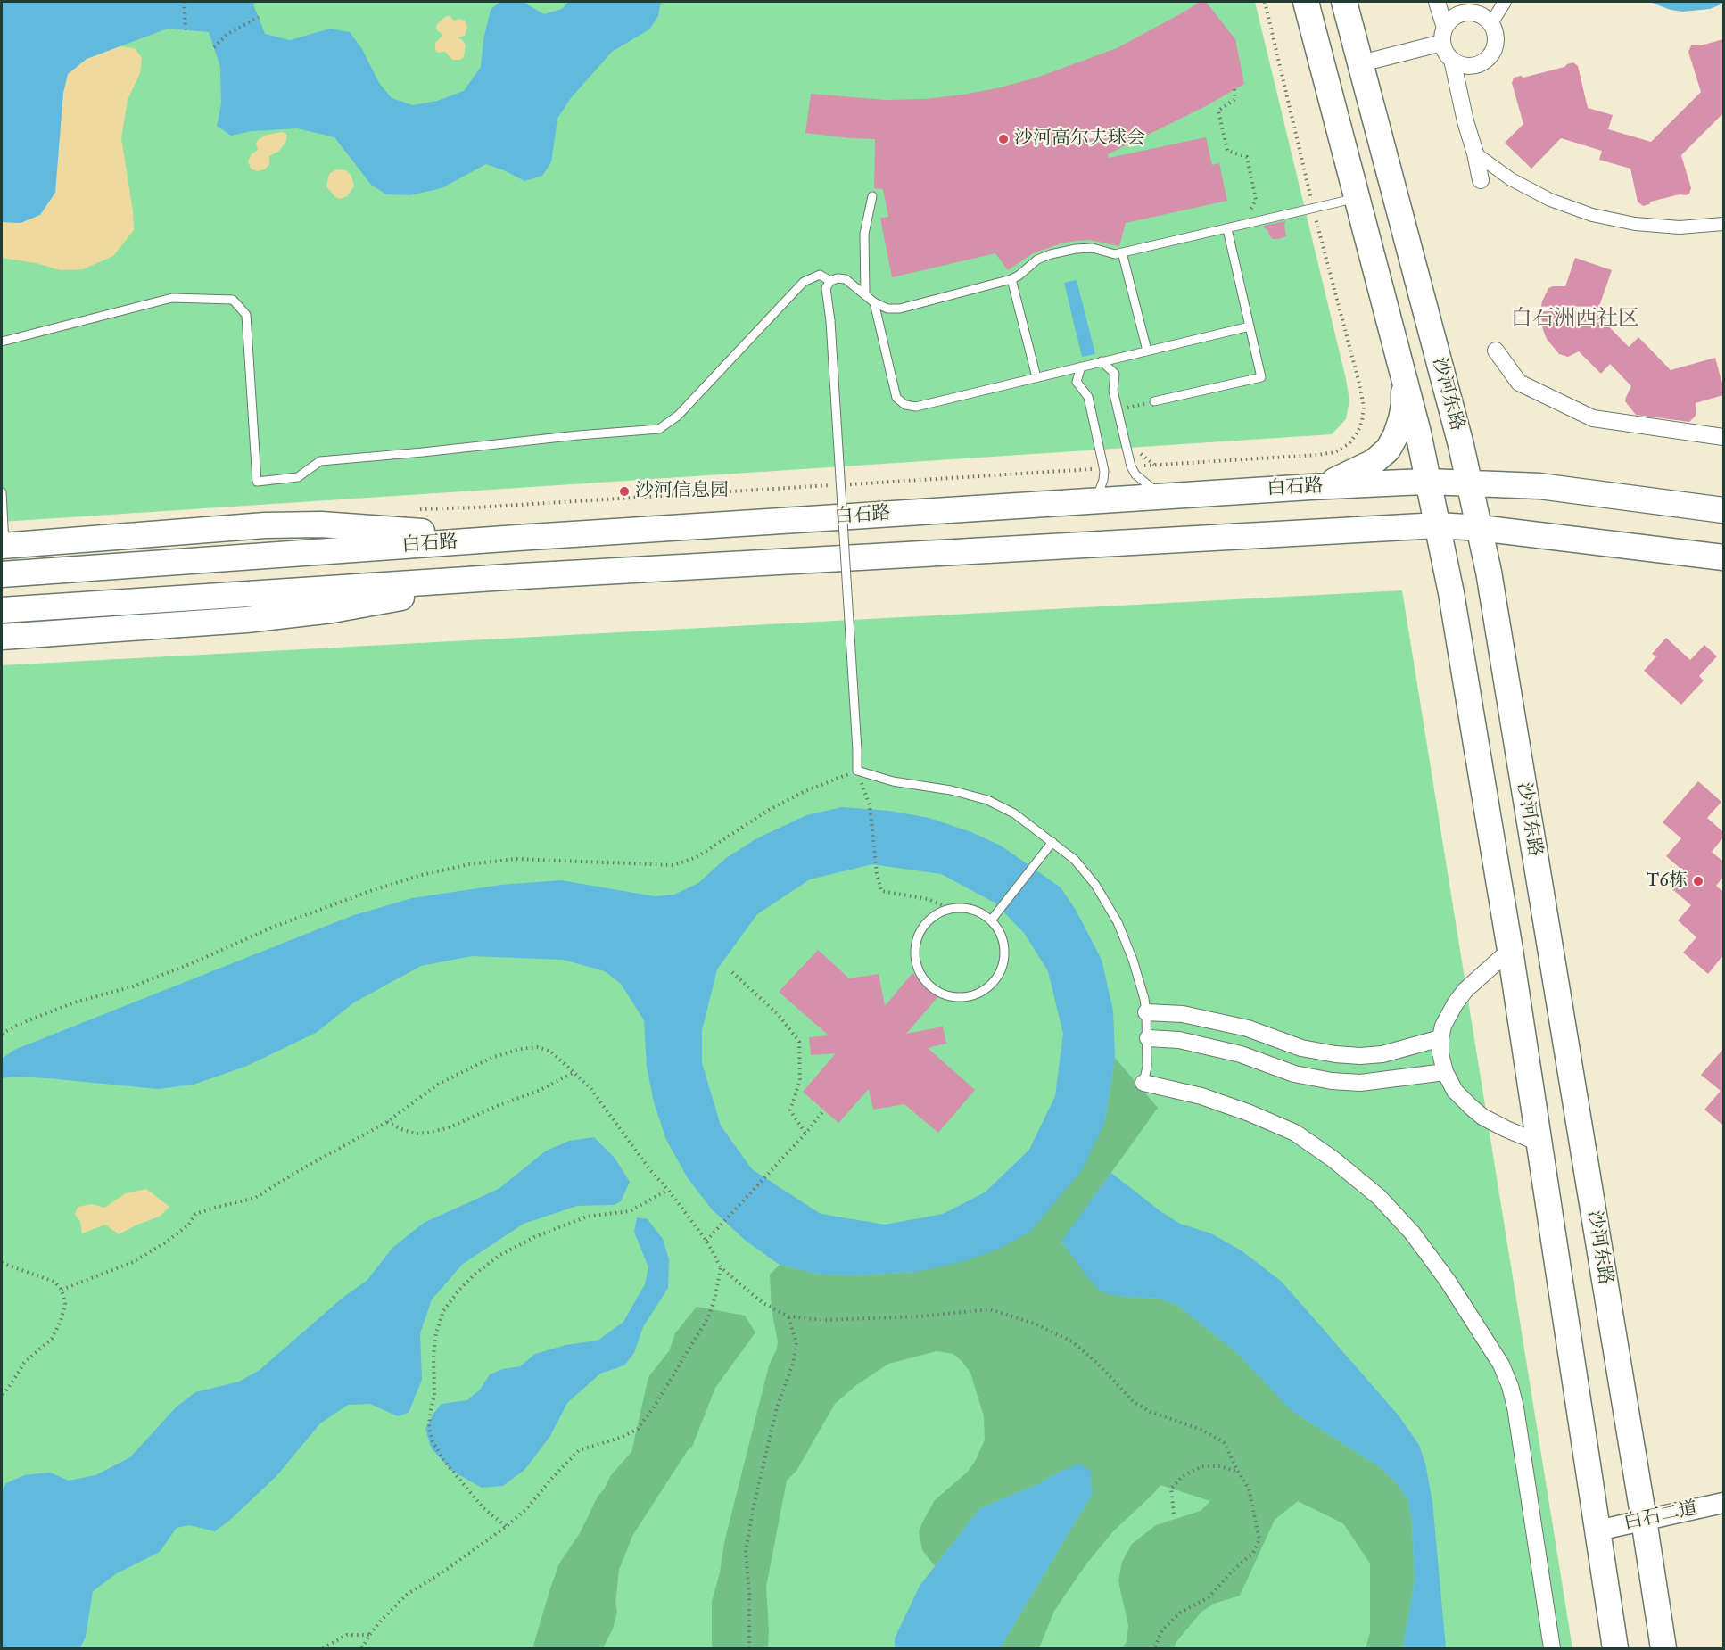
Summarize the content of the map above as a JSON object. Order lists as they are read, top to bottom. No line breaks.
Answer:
{"streets":{"main road":["沙河东路","白石路"],"street":["白石二道"]},"crossings":[["沙河东路","白石路"],["沙河东路","白石二道"]],"districts":["白石洲西社区"],"places":["沙河高尔夫球会","沙河信息园","T6栋"]}
